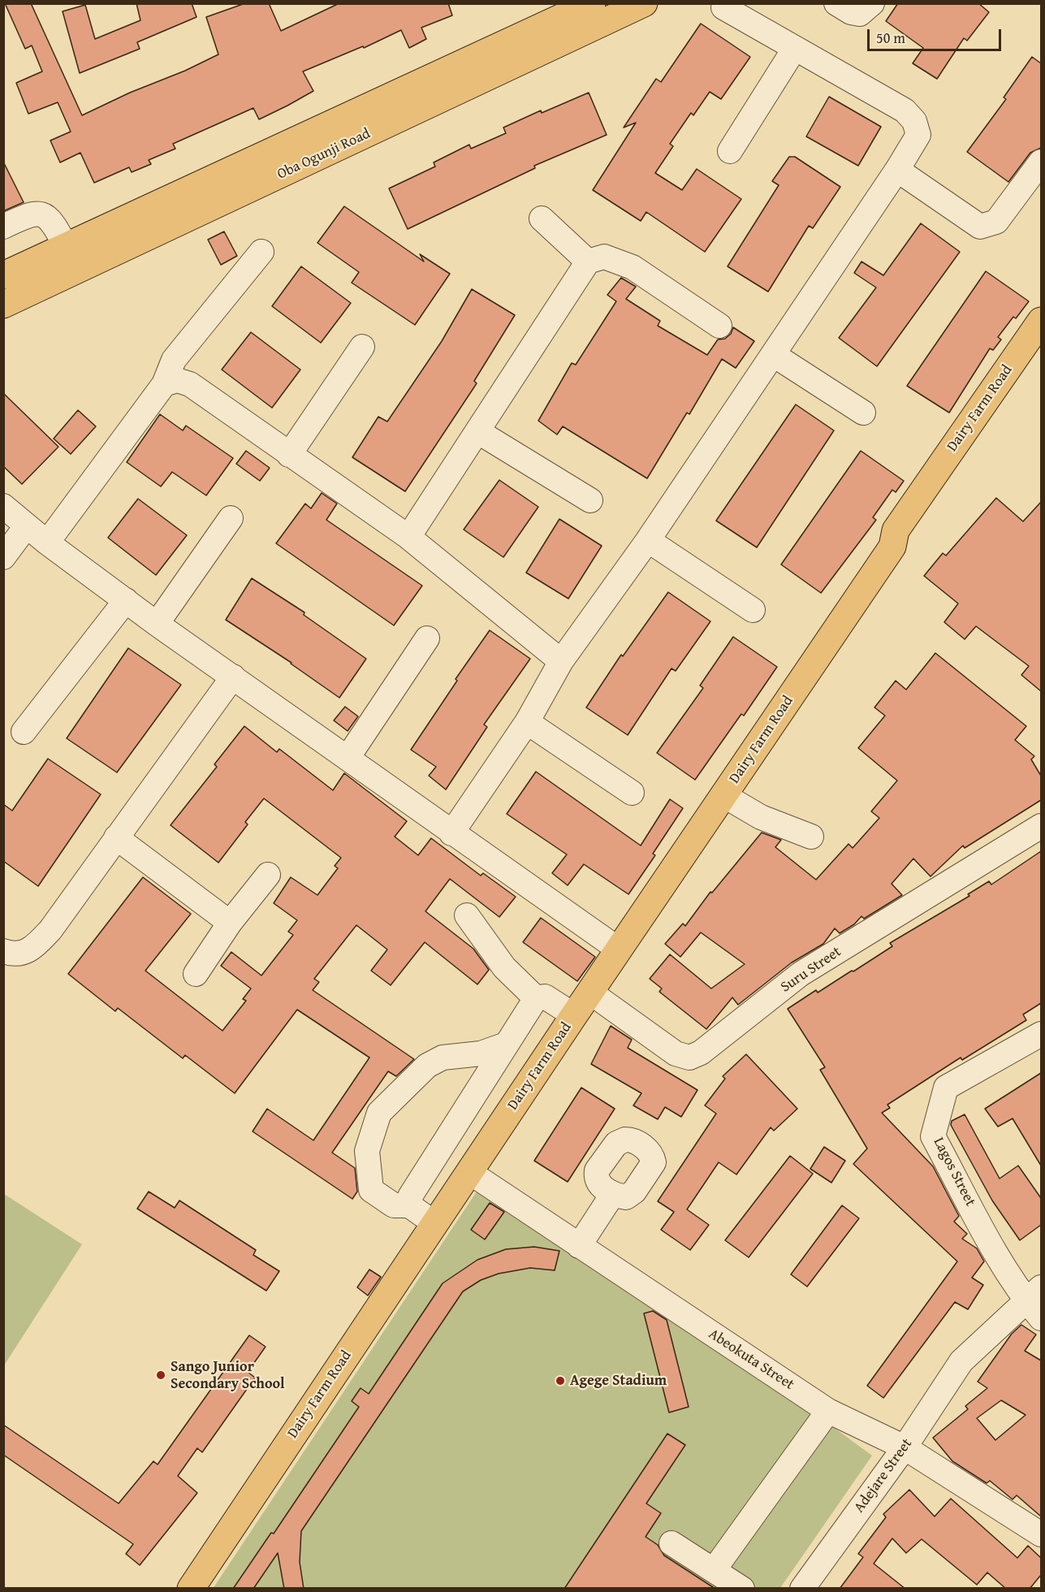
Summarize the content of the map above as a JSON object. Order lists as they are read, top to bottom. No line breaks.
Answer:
{"streets":{"main road":["Oba Ogunji Road","Dairy Farm Road"],"street":["Suru Street","Lagos Street","Abeokuta Street","Adejare Street"]},"crossings":[["Dairy Farm Road","Suru Street"],["Dairy Farm Road","Abeokuta Street"],["Lagos Street","Adejare Street"],["Abeokuta Street","Adejare Street"]],"places":["Sango Junior Secondary School","Agege Stadium"],"scale_bar":"50 m"}
